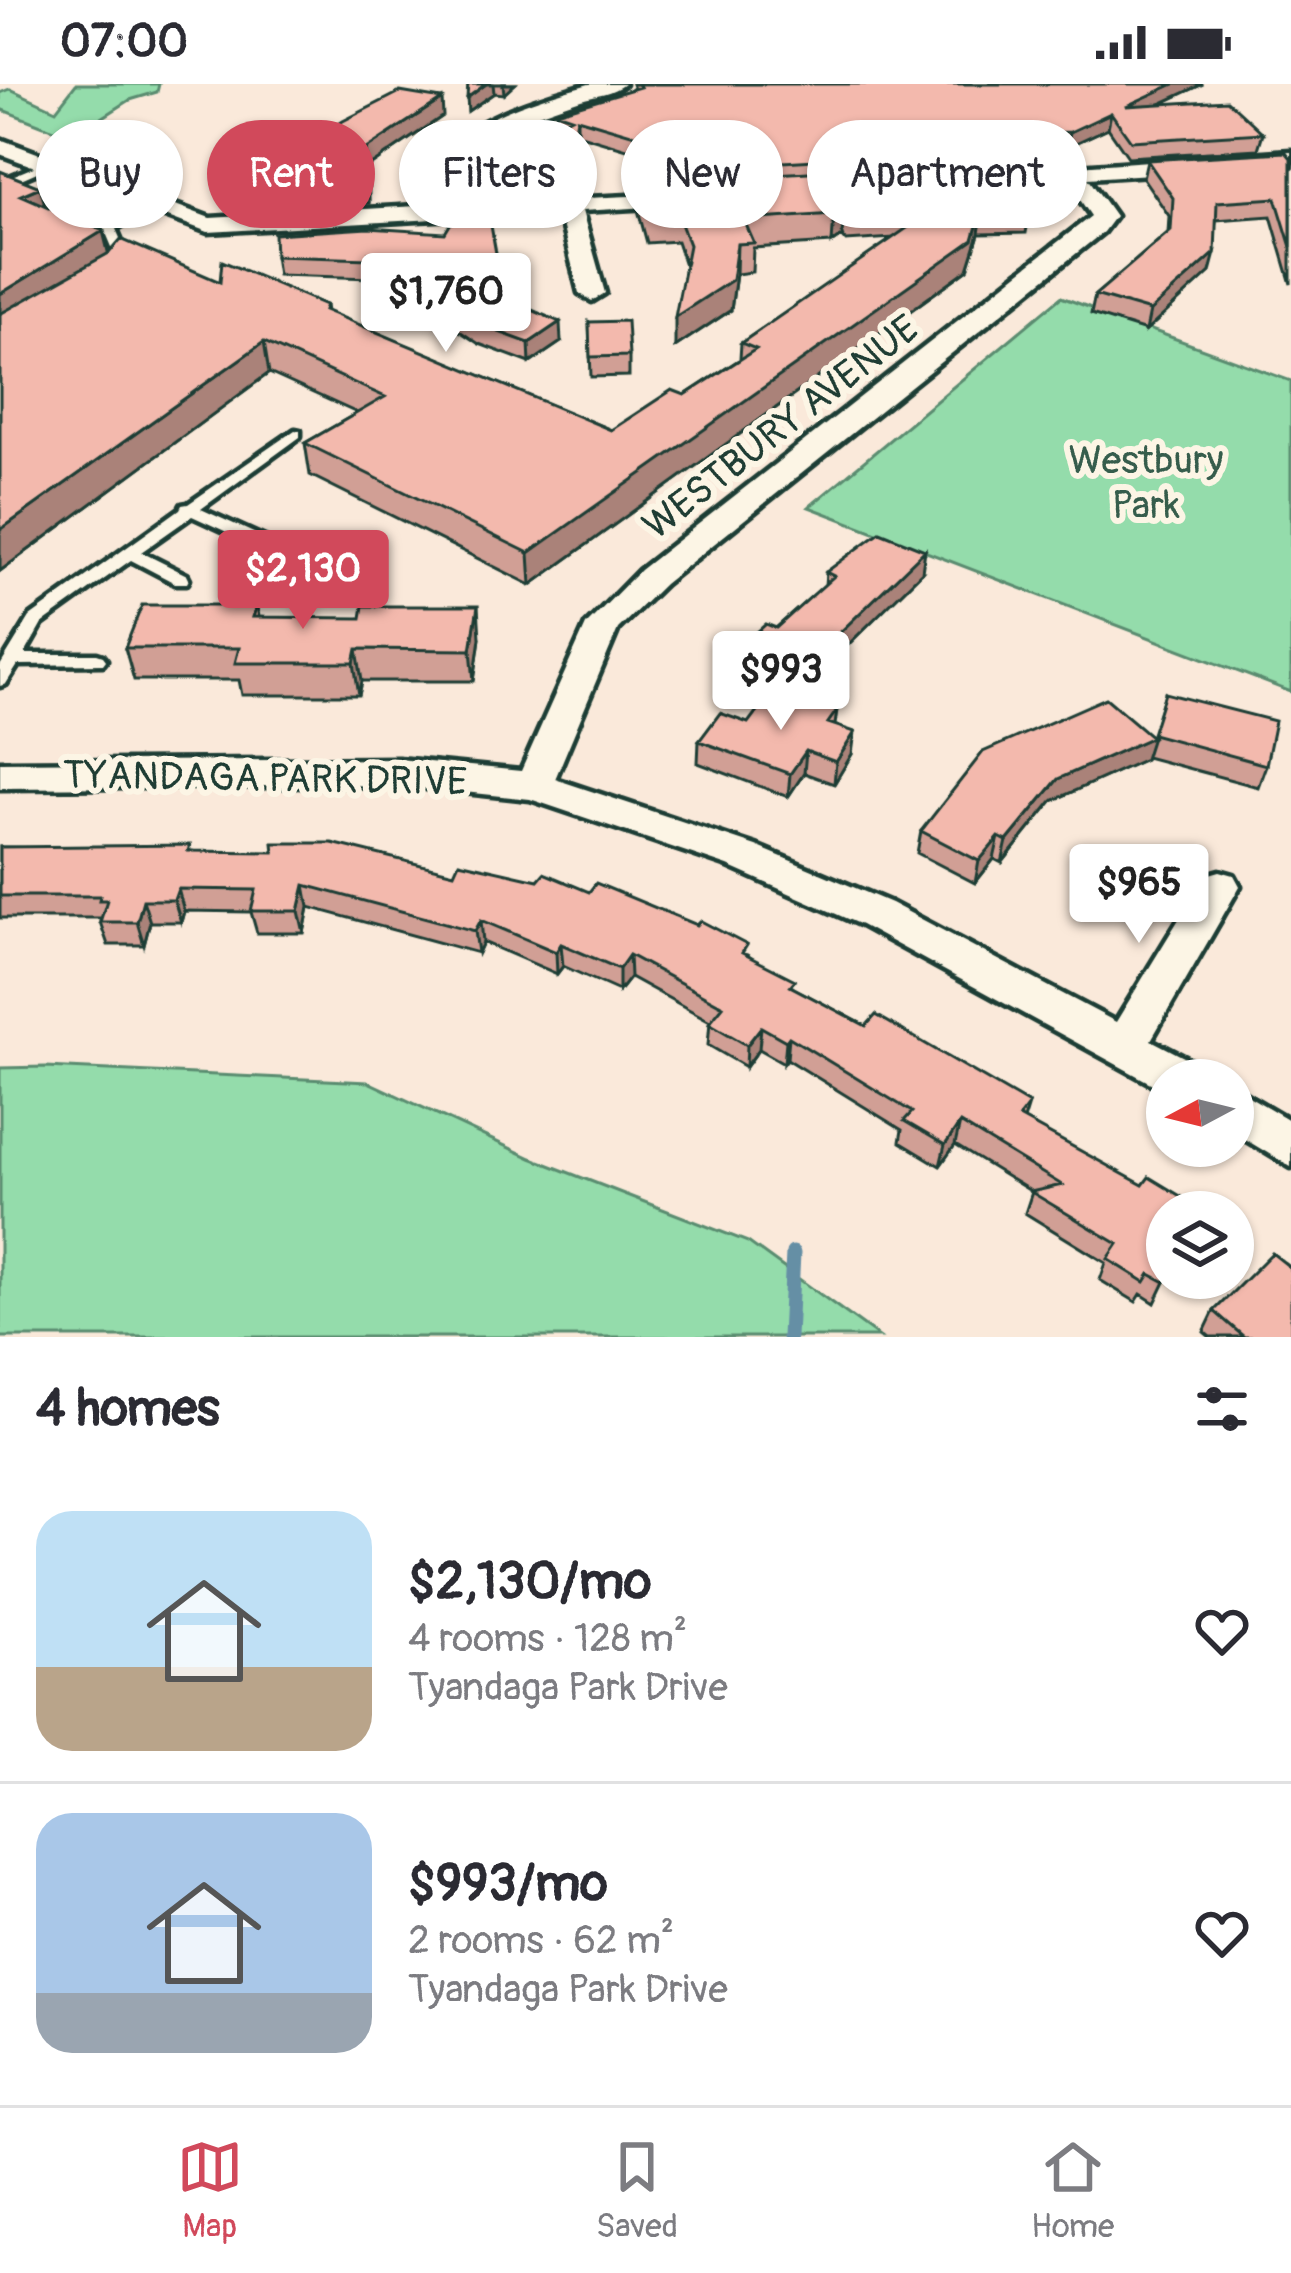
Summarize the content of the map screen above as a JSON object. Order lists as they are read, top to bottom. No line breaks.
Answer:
{"streets":{"street":["WESTBURY AVENUE","TYANDAGA PARK DRIVE"]},"crossings":[["WESTBURY AVENUE","TYANDAGA PARK DRIVE"]],"parks":["Westbury Park"],"north":"left","page":{"status":"07:00","chip":["Buy","Rent","Filters","New","Apartment"],"price":["$1,760","$2,130","$993","$965"],"heading":"4 homes","list":[{"name":"$2,130/mo","note":"4 rooms · 128 m² · Tyandaga Park Drive"},{"name":"$993/mo","note":"2 rooms · 62 m² · Tyandaga Park Drive"}],"tabs":["Map","Saved","Home"]}}
